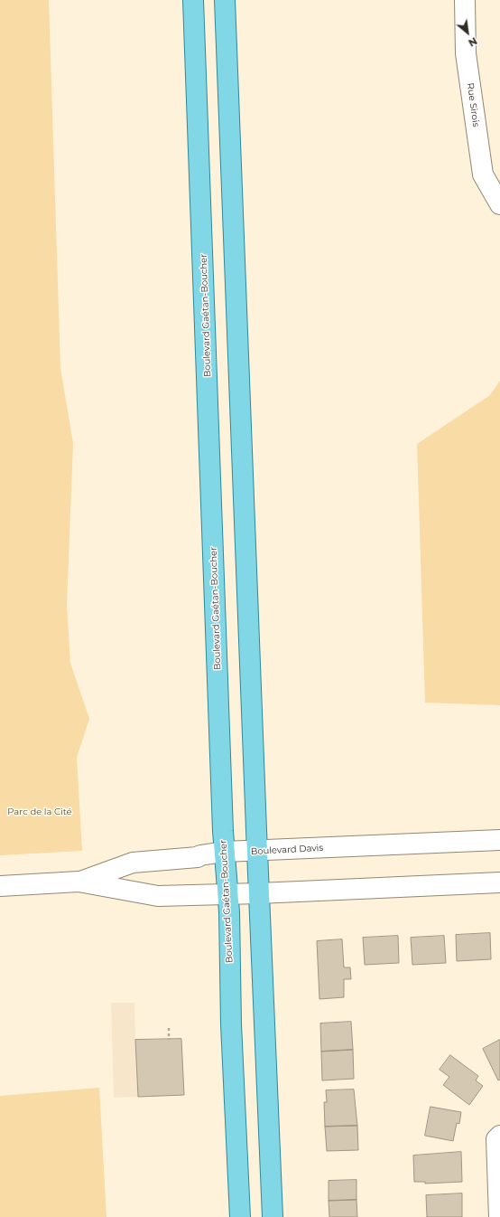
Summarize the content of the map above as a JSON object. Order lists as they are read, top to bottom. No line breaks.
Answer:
{"streets":{"main road":["Boulevard Gaétan-Boucher"],"street":["Rue Sirois","Boulevard Davis"]},"crossings":[["Boulevard Gaétan-Boucher","Boulevard Davis"]],"parks":["Parc de la Cité"],"north":"bottom right"}
